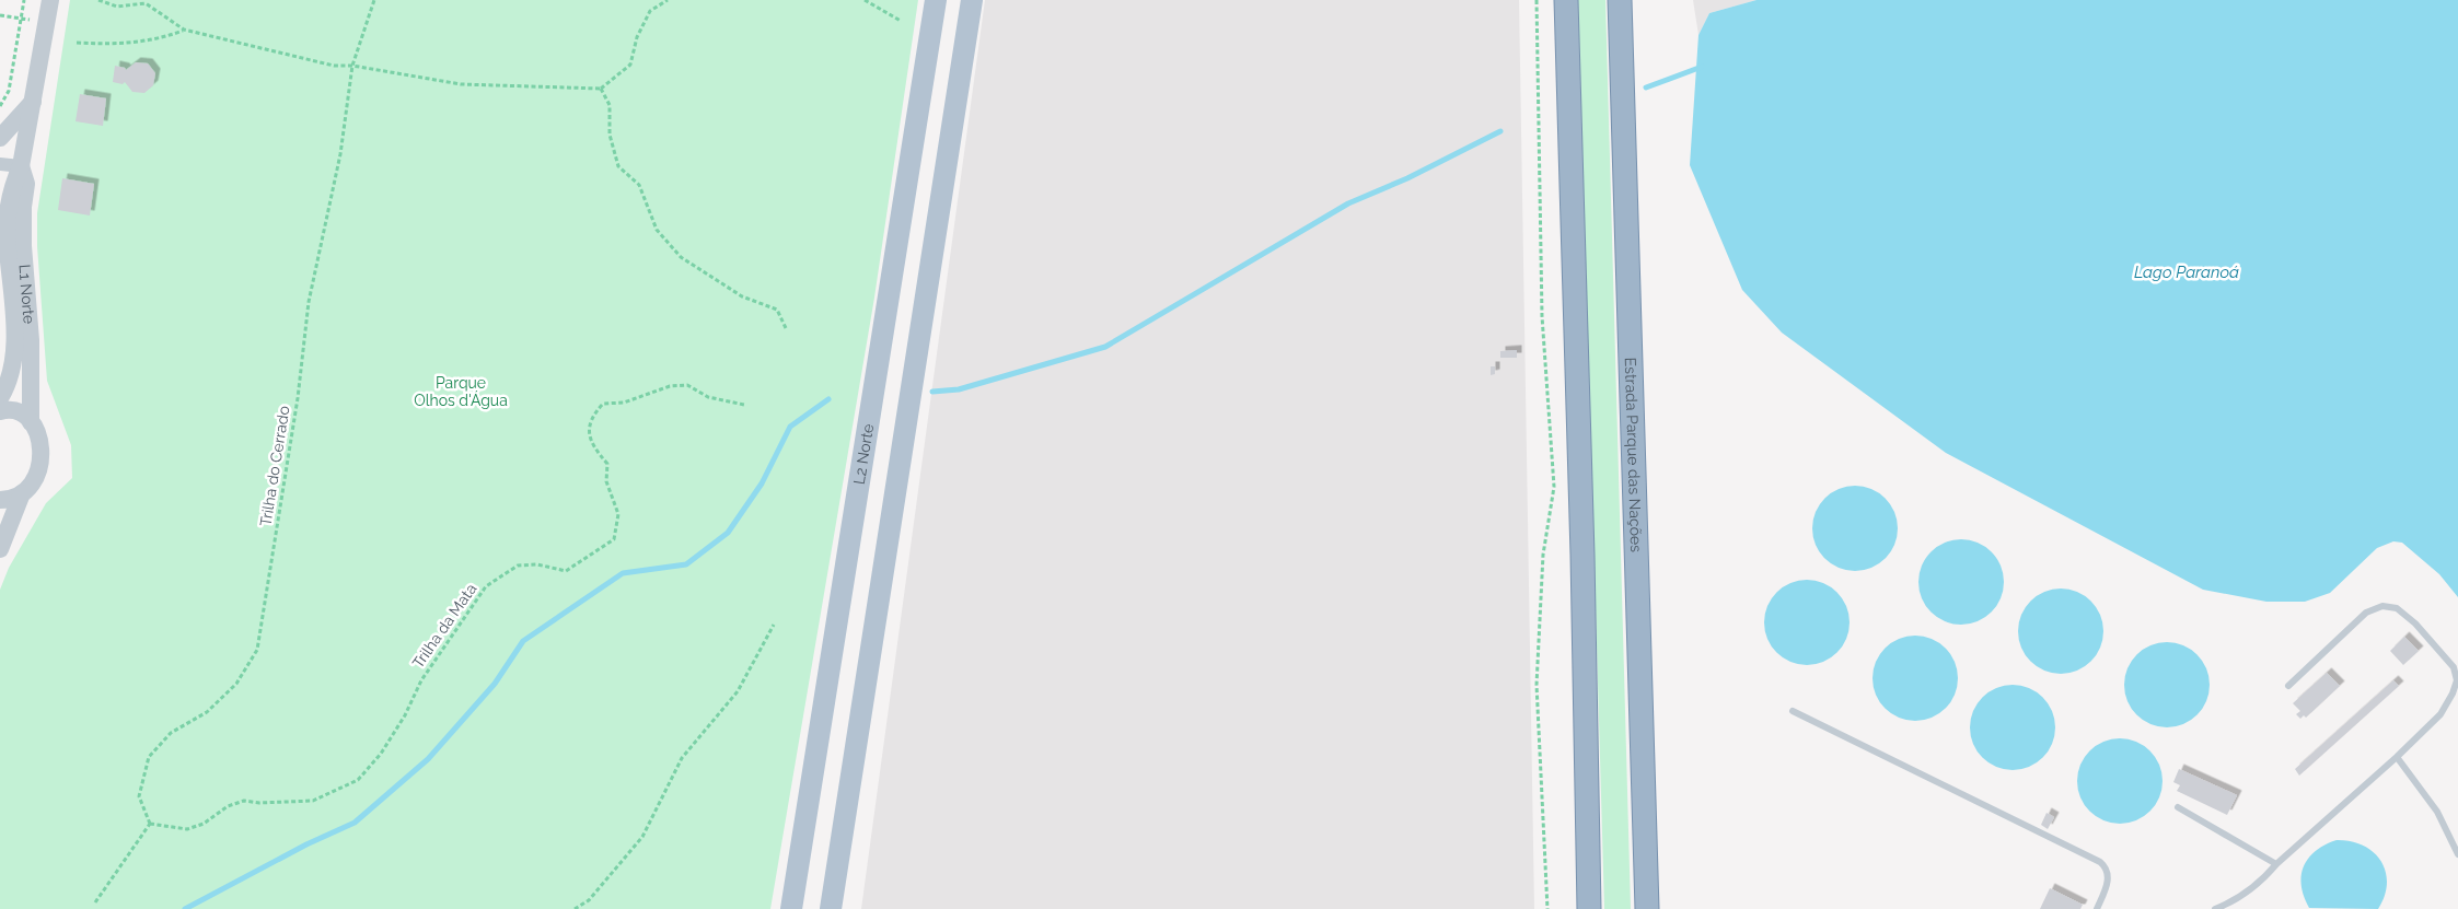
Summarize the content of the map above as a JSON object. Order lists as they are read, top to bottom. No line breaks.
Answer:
{"streets":{"highway":["Estrada Parque das Nações"],"main road":["L2 Norte"],"street":["L1 Norte"],"path":["Trilha do Cerrado","Trilha da Mata"]},"crossings":[["Trilha do Cerrado","Trilha da Mata"]],"water":["Lago Paranoá"],"parks":["Parque Olhos d'Água"]}
